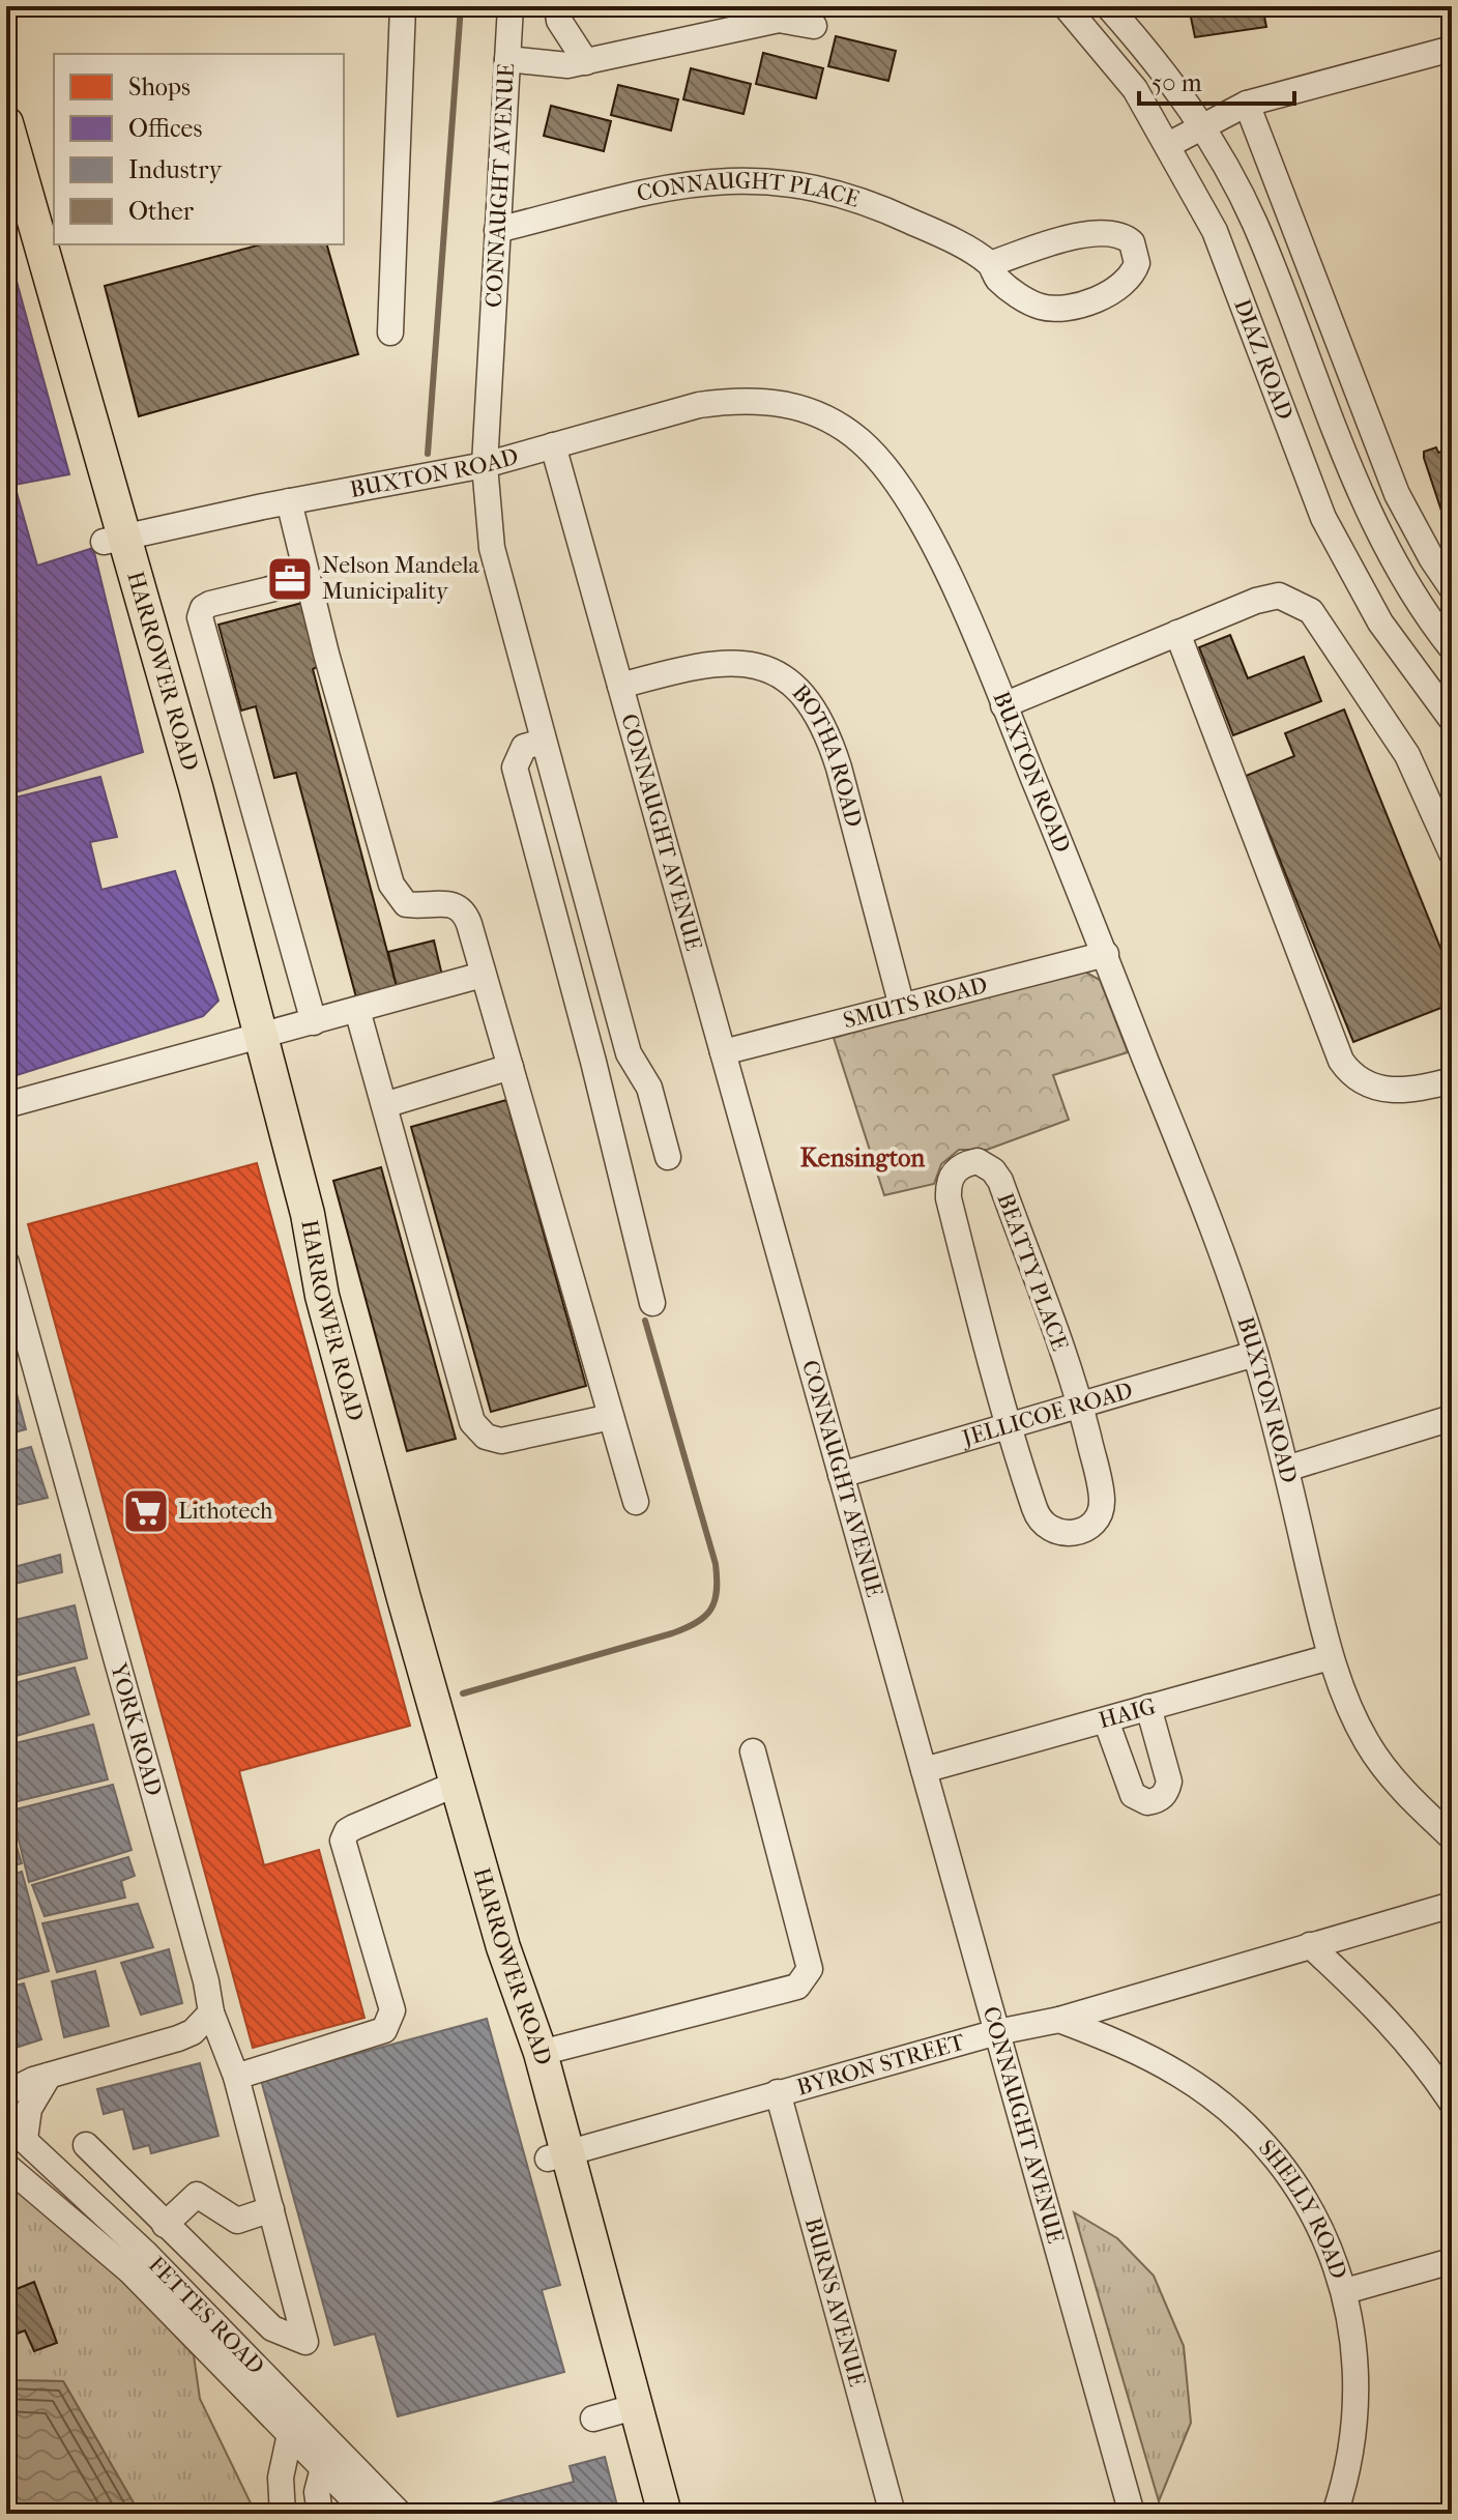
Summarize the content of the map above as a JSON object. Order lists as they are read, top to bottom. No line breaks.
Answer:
{"streets":{"main road":["HARROWER ROAD"],"street":["CONNAUGHT AVENUE","CONNAUGHT PLACE","DIAZ ROAD","BUXTON ROAD","BOTHA ROAD","SMUTS ROAD","BEATTY PLACE","JELLICOE ROAD","HAIG","YORK ROAD","BYRON STREET","SHELLY ROAD","BURNS AVENUE","FETTES ROAD"]},"crossings":[["CONNAUGHT AVENUE","CONNAUGHT PLACE"],["CONNAUGHT AVENUE","BUXTON ROAD"],["CONNAUGHT AVENUE","BOTHA ROAD"],["CONNAUGHT AVENUE","SMUTS ROAD"],["CONNAUGHT AVENUE","JELLICOE ROAD"],["CONNAUGHT AVENUE","HAIG"],["CONNAUGHT AVENUE","BYRON STREET"],["BUXTON ROAD","HARROWER ROAD"],["BUXTON ROAD","SMUTS ROAD"],["BUXTON ROAD","JELLICOE ROAD"],["BUXTON ROAD","HAIG"],["HARROWER ROAD","BYRON STREET"],["BOTHA ROAD","SMUTS ROAD"],["BEATTY PLACE","JELLICOE ROAD"],["BYRON STREET","SHELLY ROAD"],["BYRON STREET","BURNS AVENUE"]],"districts":["Kensington"],"places":{"office":["Nelson Mandela Municipality"],"supermarket":["Lithotech"]},"legend":["Shops","Offices","Industry","Other"],"scale_bar":"50 m"}
